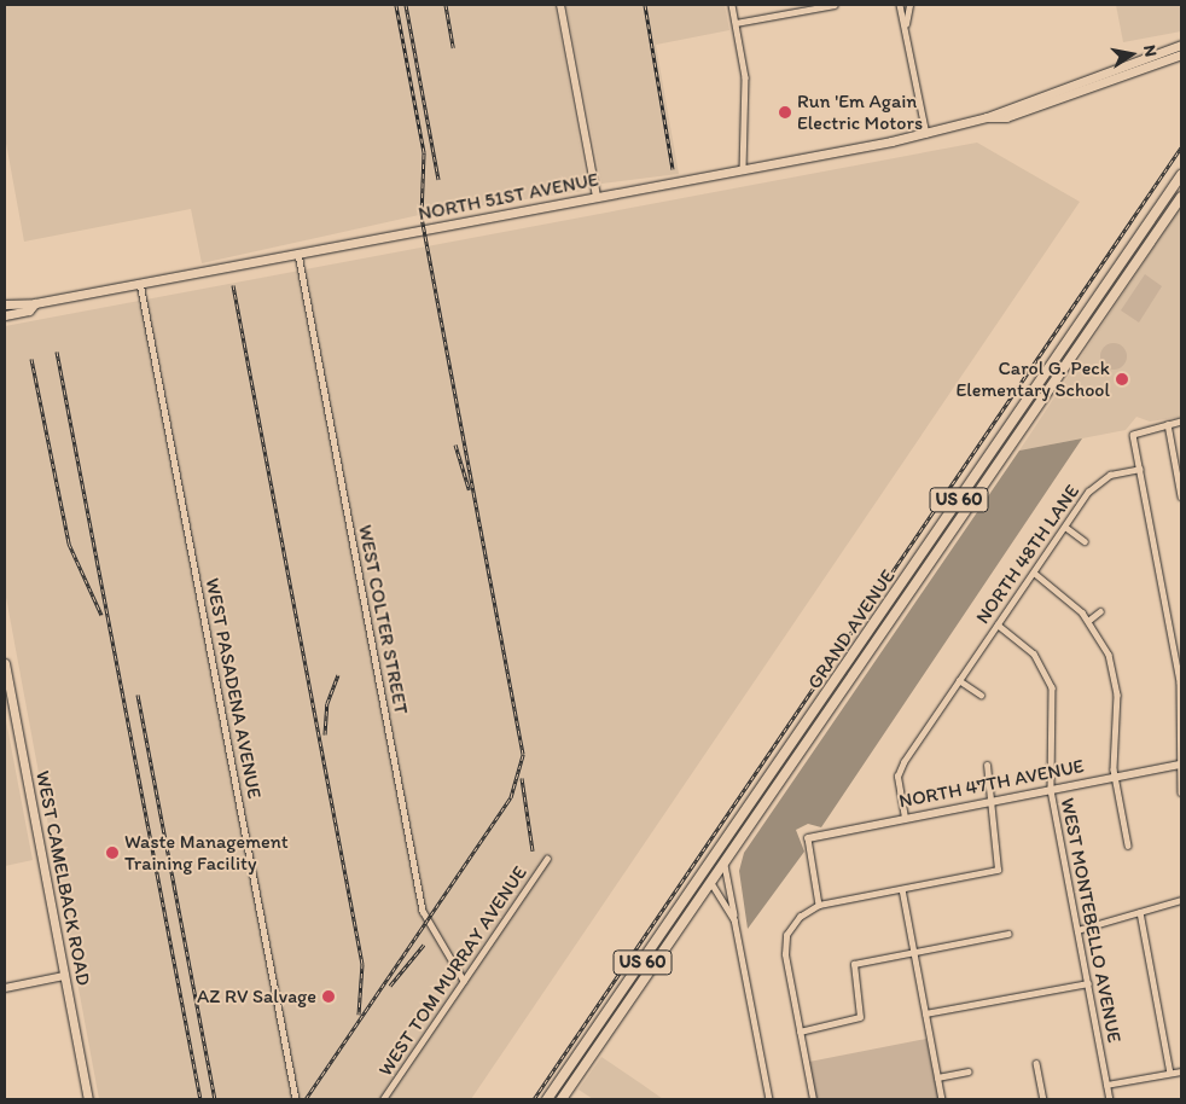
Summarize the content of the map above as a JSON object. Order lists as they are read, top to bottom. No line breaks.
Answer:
{"streets":{"highway":["US 60","GRAND AVENUE"],"main road":["NORTH 51ST AVENUE","WEST CAMELBACK ROAD"],"street":["NORTH 48TH LANE","WEST COLTER STREET","WEST PASADENA AVENUE","NORTH 47TH AVENUE","WEST MONTEBELLO AVENUE","WEST TOM MURRAY AVENUE"]},"crossings":[["NORTH 51ST AVENUE","WEST COLTER STREET"],["NORTH 51ST AVENUE","WEST PASADENA AVENUE"],["NORTH 48TH LANE","NORTH 47TH AVENUE"],["NORTH 48TH LANE","WEST MONTEBELLO AVENUE"],["WEST COLTER STREET","WEST TOM MURRAY AVENUE"],["NORTH 47TH AVENUE","WEST MONTEBELLO AVENUE"]],"places":["Run 'Em Again Electric Motors","Carol G. Peck Elementary School","Waste Management Training Facility","AZ RV Salvage"],"north":"right"}
